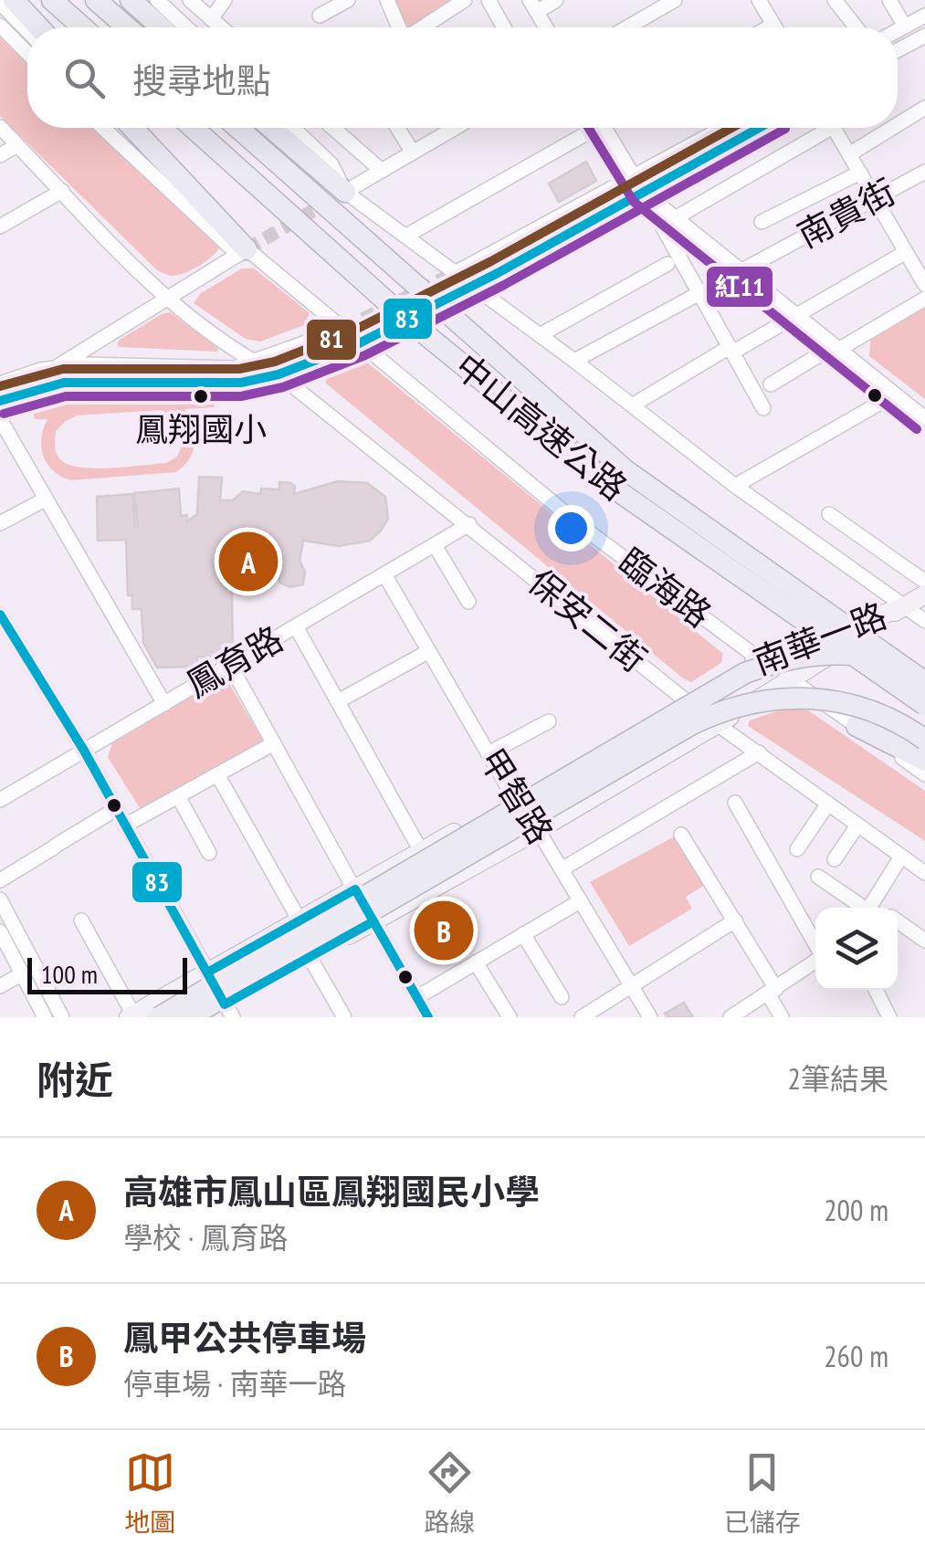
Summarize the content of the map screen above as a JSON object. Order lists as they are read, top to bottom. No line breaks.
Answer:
{"streets":{"highway":["中山高速公路"],"main road":["南華一路"],"street":["南貴街","臨海路","保安二街","鳳育路","甲智路"]},"crossings":[["臨海路","南華一路"],["保安二街","南華一路"],["保安二街","鳳育路"],["南華一路","甲智路"],["鳳育路","甲智路"]],"places":["鳳翔國小"],"lines":["transit line 83","transit line 紅11","transit line 81"],"scale_bar":"100 m","page":{"search":"搜尋地點","pins":["A","B"],"scale":"100 m","heading":["附近","2筆結果"],"list":[{"mark":"A","name":"高雄市鳳山區鳳翔國民小學","note":"學校 · 鳳育路","value":"200 m"},{"mark":"B","name":"鳳甲公共停車場","note":"停車場 · 南華一路","value":"260 m"}],"nav":["地圖","路線","已儲存"]}}
